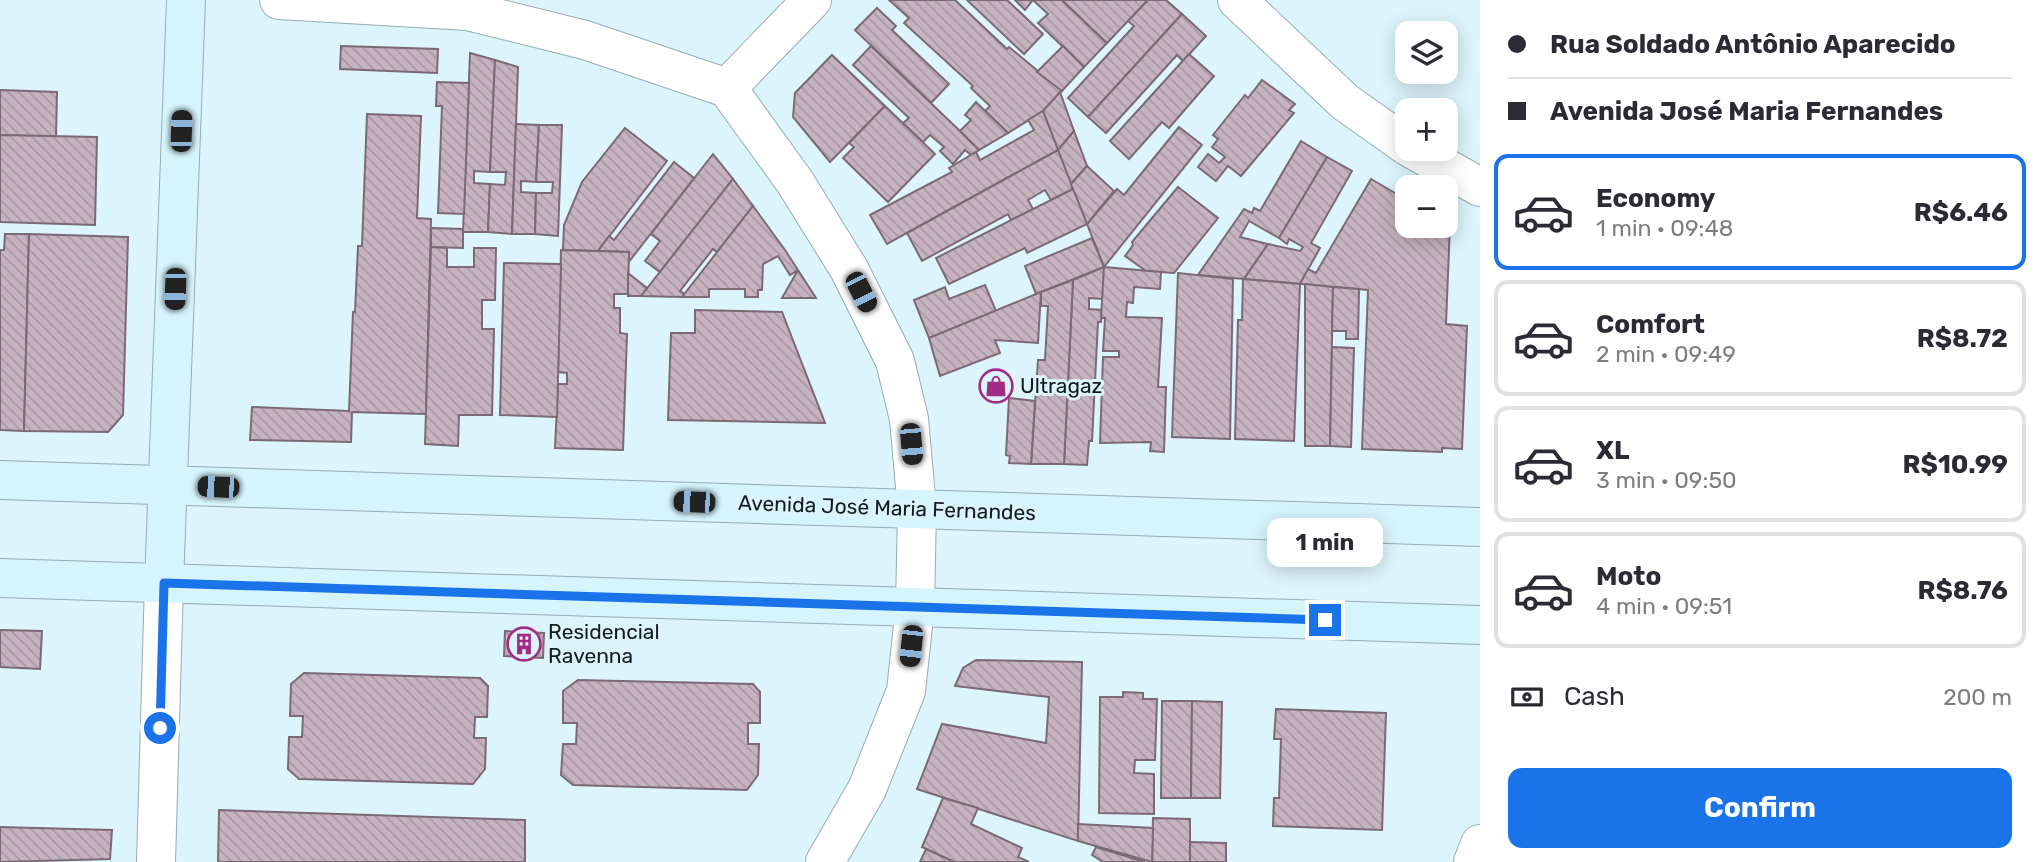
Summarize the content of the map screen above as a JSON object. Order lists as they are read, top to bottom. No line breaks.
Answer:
{"streets":{"main road":["Avenida José Maria Fernandes"]},"places":{"shop":["Ultragaz"],"building":["Residencial Ravenna"]},"page":{"banner":["Rua Soldado Antônio Aparecido","Avenida José Maria Fernandes"],"map_buttons":["+","−"],"list":[{"name":"Economy","note":"1 min · 09:48","value":"R$6.46"},{"name":"Comfort","note":"2 min · 09:49","value":"R$8.72"},{"name":"XL","note":"3 min · 09:50","value":"R$10.99"},{"name":"Moto","note":"4 min · 09:51","value":"R$8.76"}],"bubble":"1 min","pay":["Cash","200 m"],"buttons":"Confirm"}}
